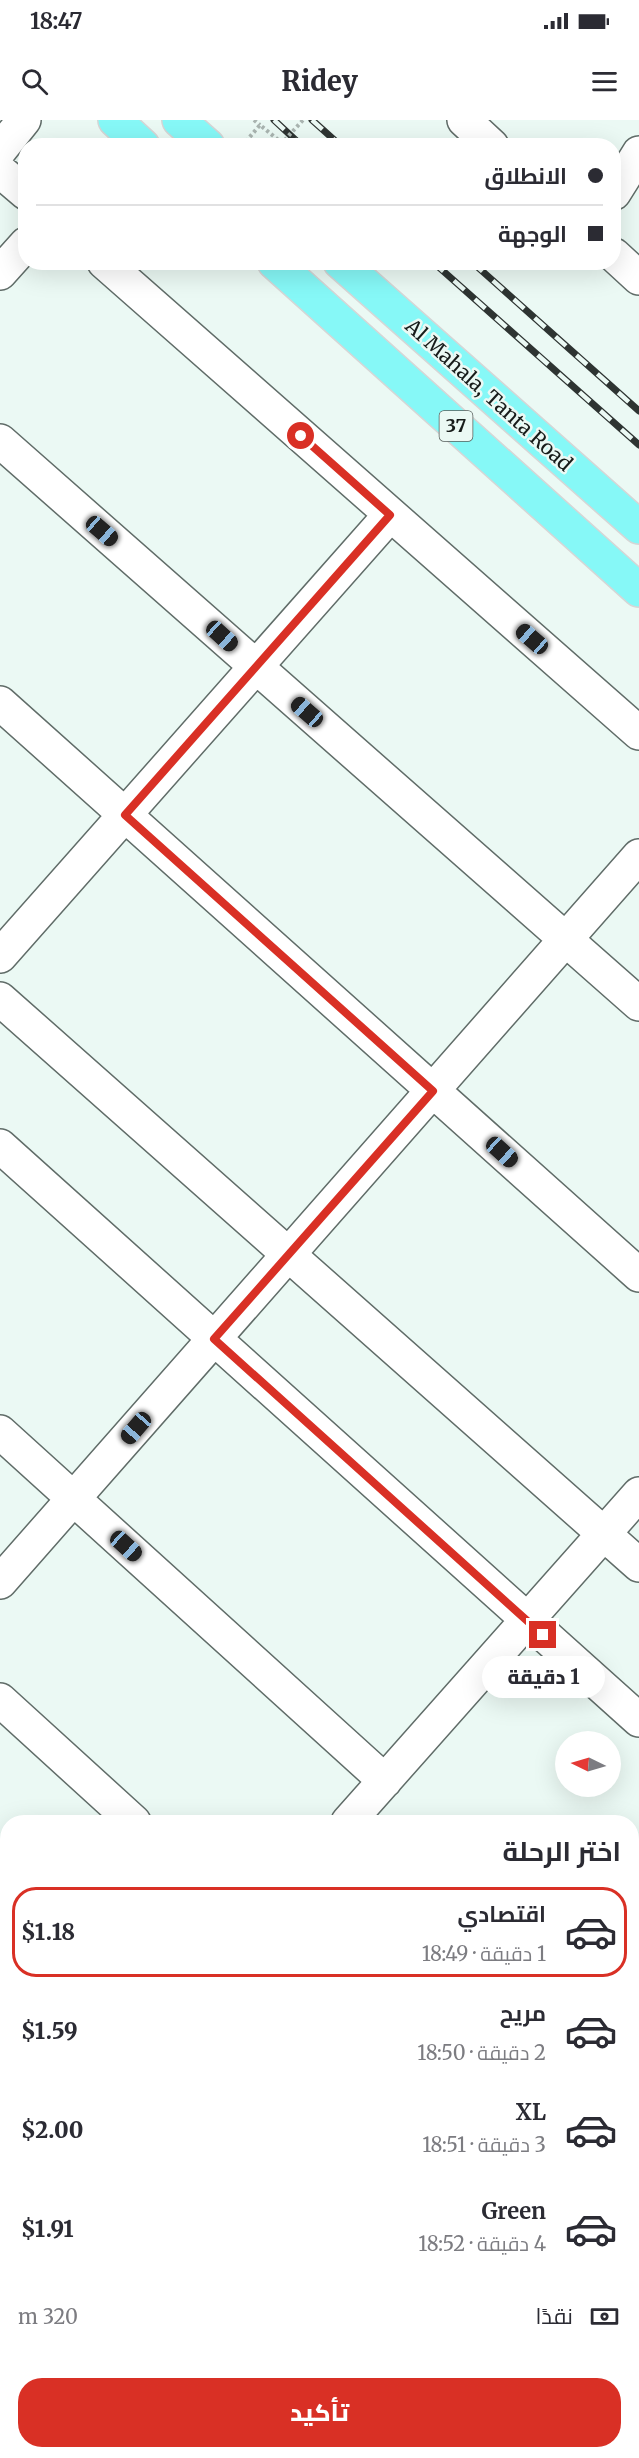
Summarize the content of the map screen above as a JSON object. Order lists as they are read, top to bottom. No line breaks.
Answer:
{"streets":{"main road":["Al Mahala, Tanta Road","37"]},"north":"left","page":{"status":"18:47","header":"Ridey","banner":["الانطلاق","الوجهة"],"bubble":"1 دقيقة","heading":"اختر الرحلة","list":[{"name":"اقتصادي","note":"1 دقيقة · 18:49","value":"$1.18"},{"name":"مريح","note":"2 دقيقة · 18:50","value":"$1.59"},{"name":"XL","note":"3 دقيقة · 18:51","value":"$2.00"},{"name":"Green","note":"4 دقيقة · 18:52","value":"$1.91"}],"pay":["نقدًا","320 m"],"buttons":"تأكيد"}}
